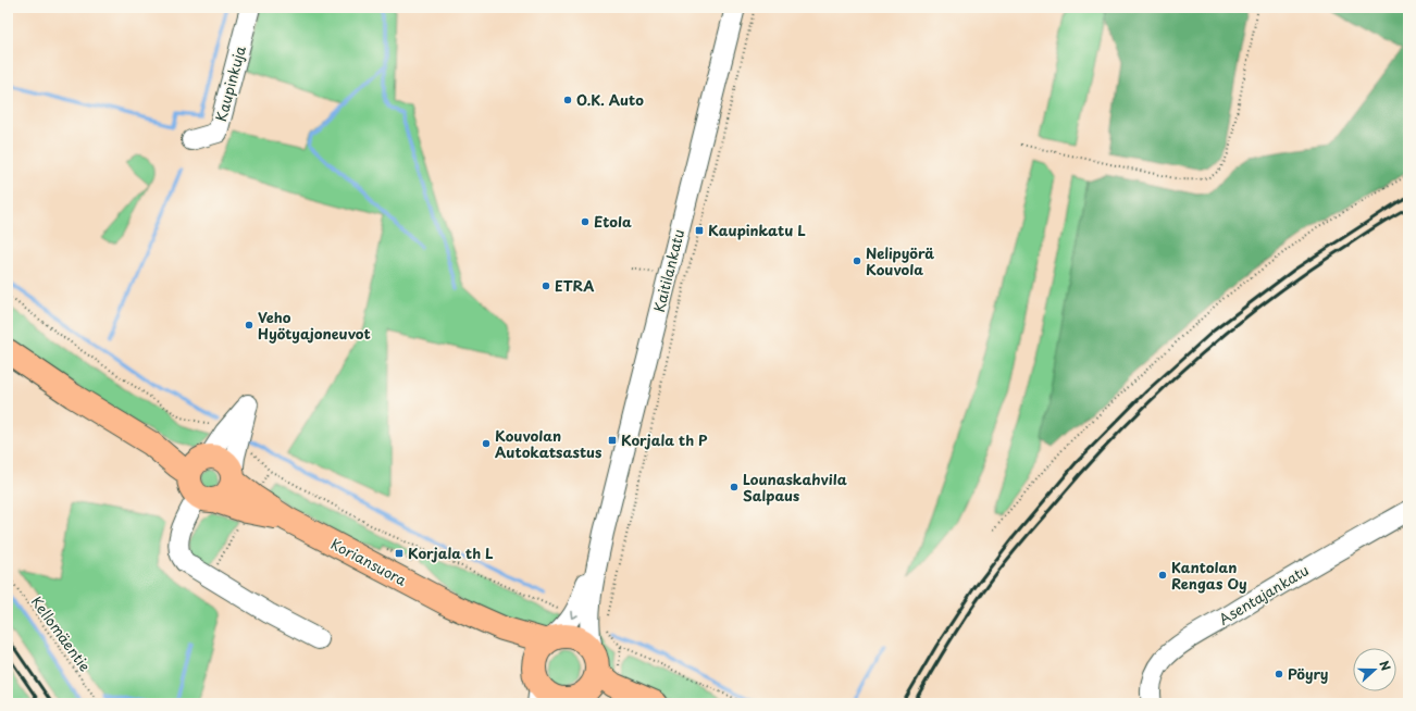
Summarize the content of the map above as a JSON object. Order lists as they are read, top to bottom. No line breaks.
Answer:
{"streets":{"main road":["Koriansuora"],"street":["Kaupinkuja","Kaitilankatu","Asentajankatu"],"path":["Kellomäentie"]},"crossings":[["Kaitilankatu","Koriansuora"]],"places":{"other":["O.K. Auto","Etola","Nelipyörä Kouvola","ETRA","Veho Hyötyajoneuvot","Kouvolan Autokatsastus","Lounaskahvila Salpaus","Kantolan Rengas Oy","Pöyry"],"transit":["Kaupinkatu L","Korjala th P","Korjala th L"]},"north":"right"}
